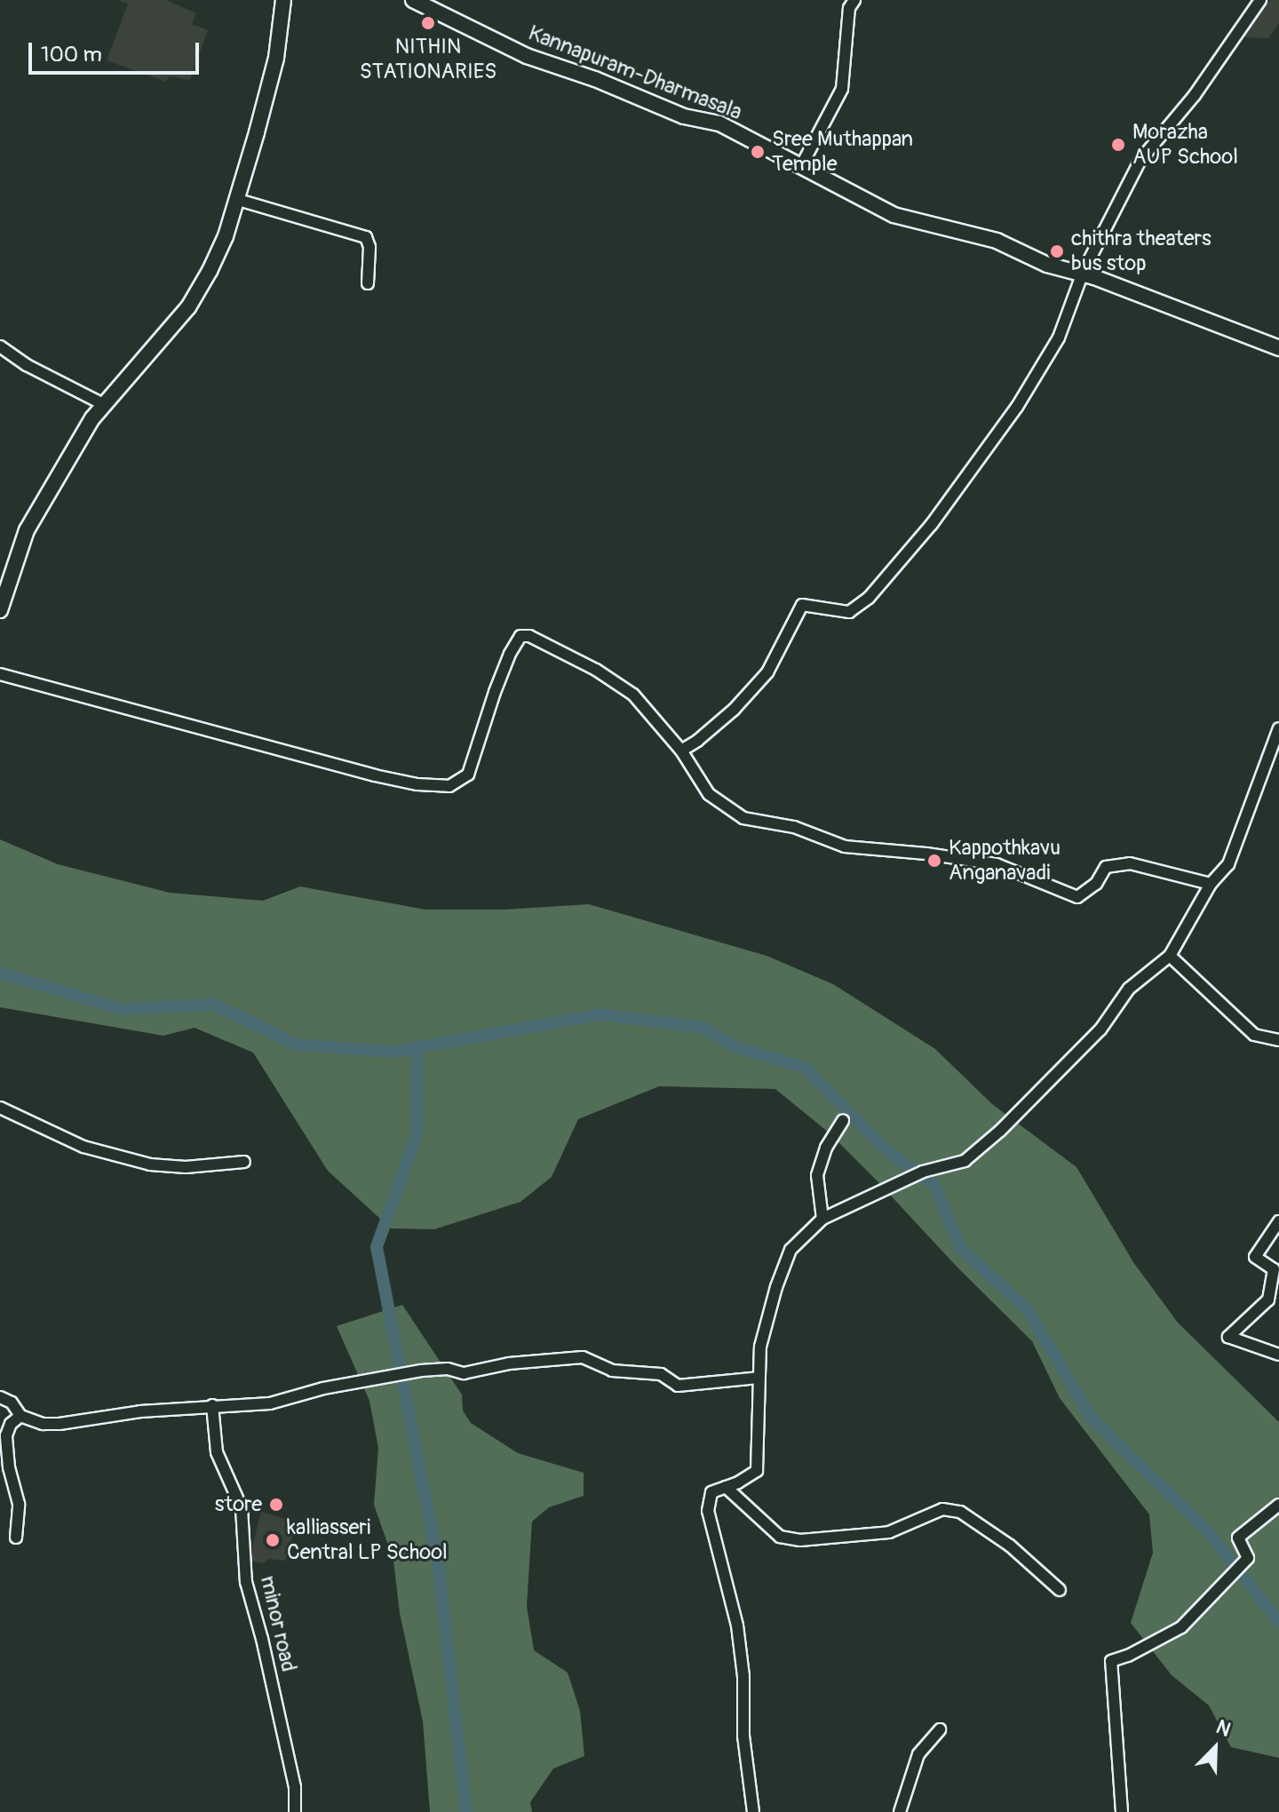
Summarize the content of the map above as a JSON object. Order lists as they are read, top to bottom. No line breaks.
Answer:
{"streets":{"main road":["Kannapuram-Dharmasala"],"street":["minor road"]},"places":["NITHIN STATIONARIES","Morazha AUP School","Sree Muthappan Temple","chithra theaters bus stop","Kappothkavu Anganavadi","store","kalliasseri Central LP School"],"scale_bar":"100 m","north":"top right"}
